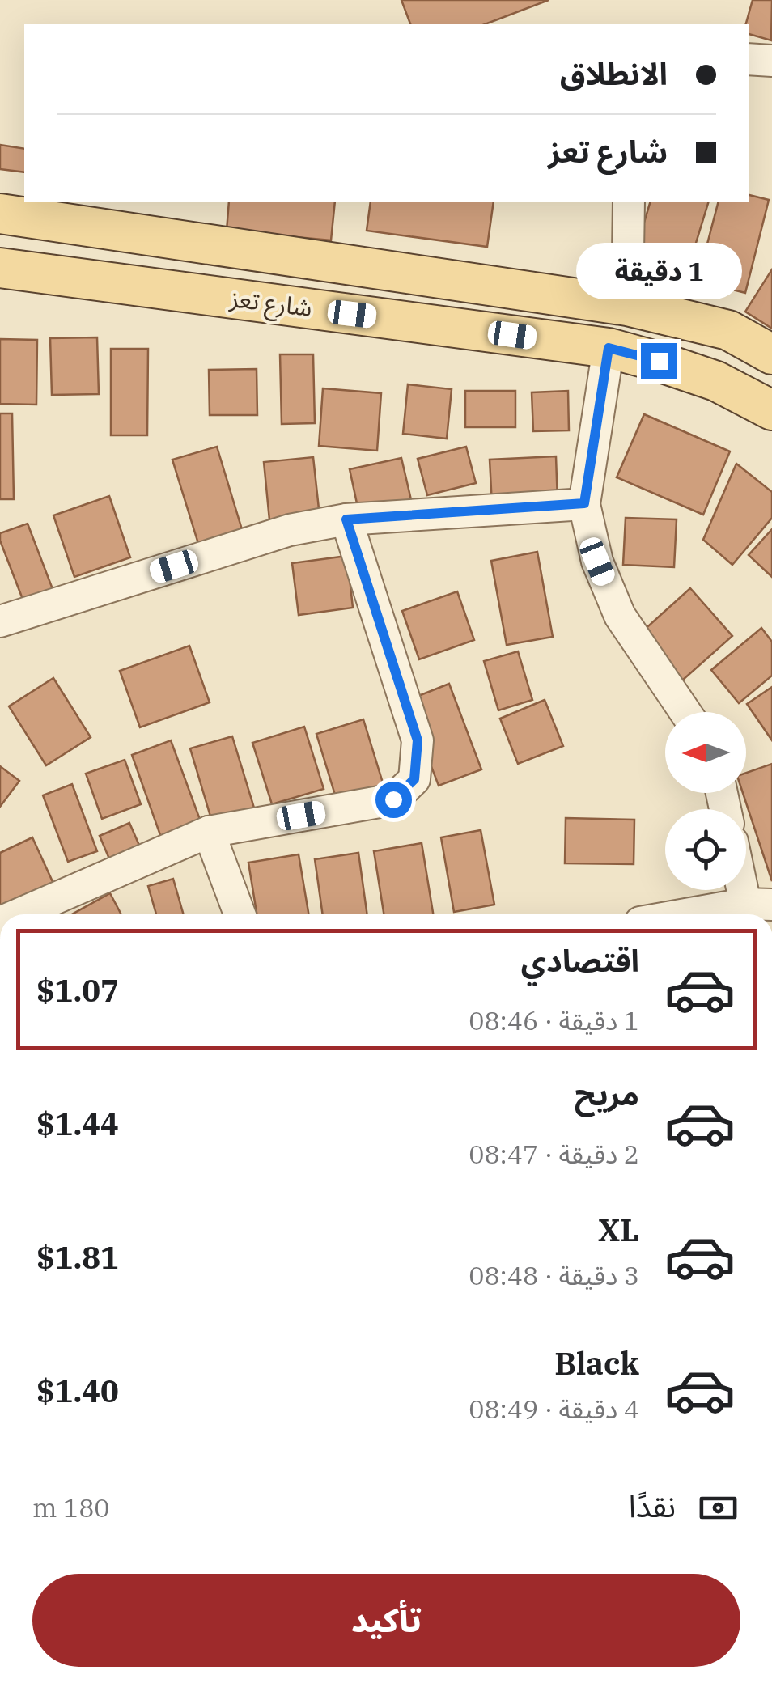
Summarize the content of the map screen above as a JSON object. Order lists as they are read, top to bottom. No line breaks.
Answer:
{"streets":{"main road":["شارع تعز"]},"north":"left","page":{"banner":["الانطلاق","شارع تعز"],"bubble":"1 دقيقة","list":[{"name":"اقتصادي","note":"1 دقيقة · 08:46","value":"$1.07"},{"name":"مريح","note":"2 دقيقة · 08:47","value":"$1.44"},{"name":"XL","note":"3 دقيقة · 08:48","value":"$1.81"},{"name":"Black","note":"4 دقيقة · 08:49","value":"$1.40"}],"pay":["نقدًا","180 m"],"buttons":"تأكيد"}}
